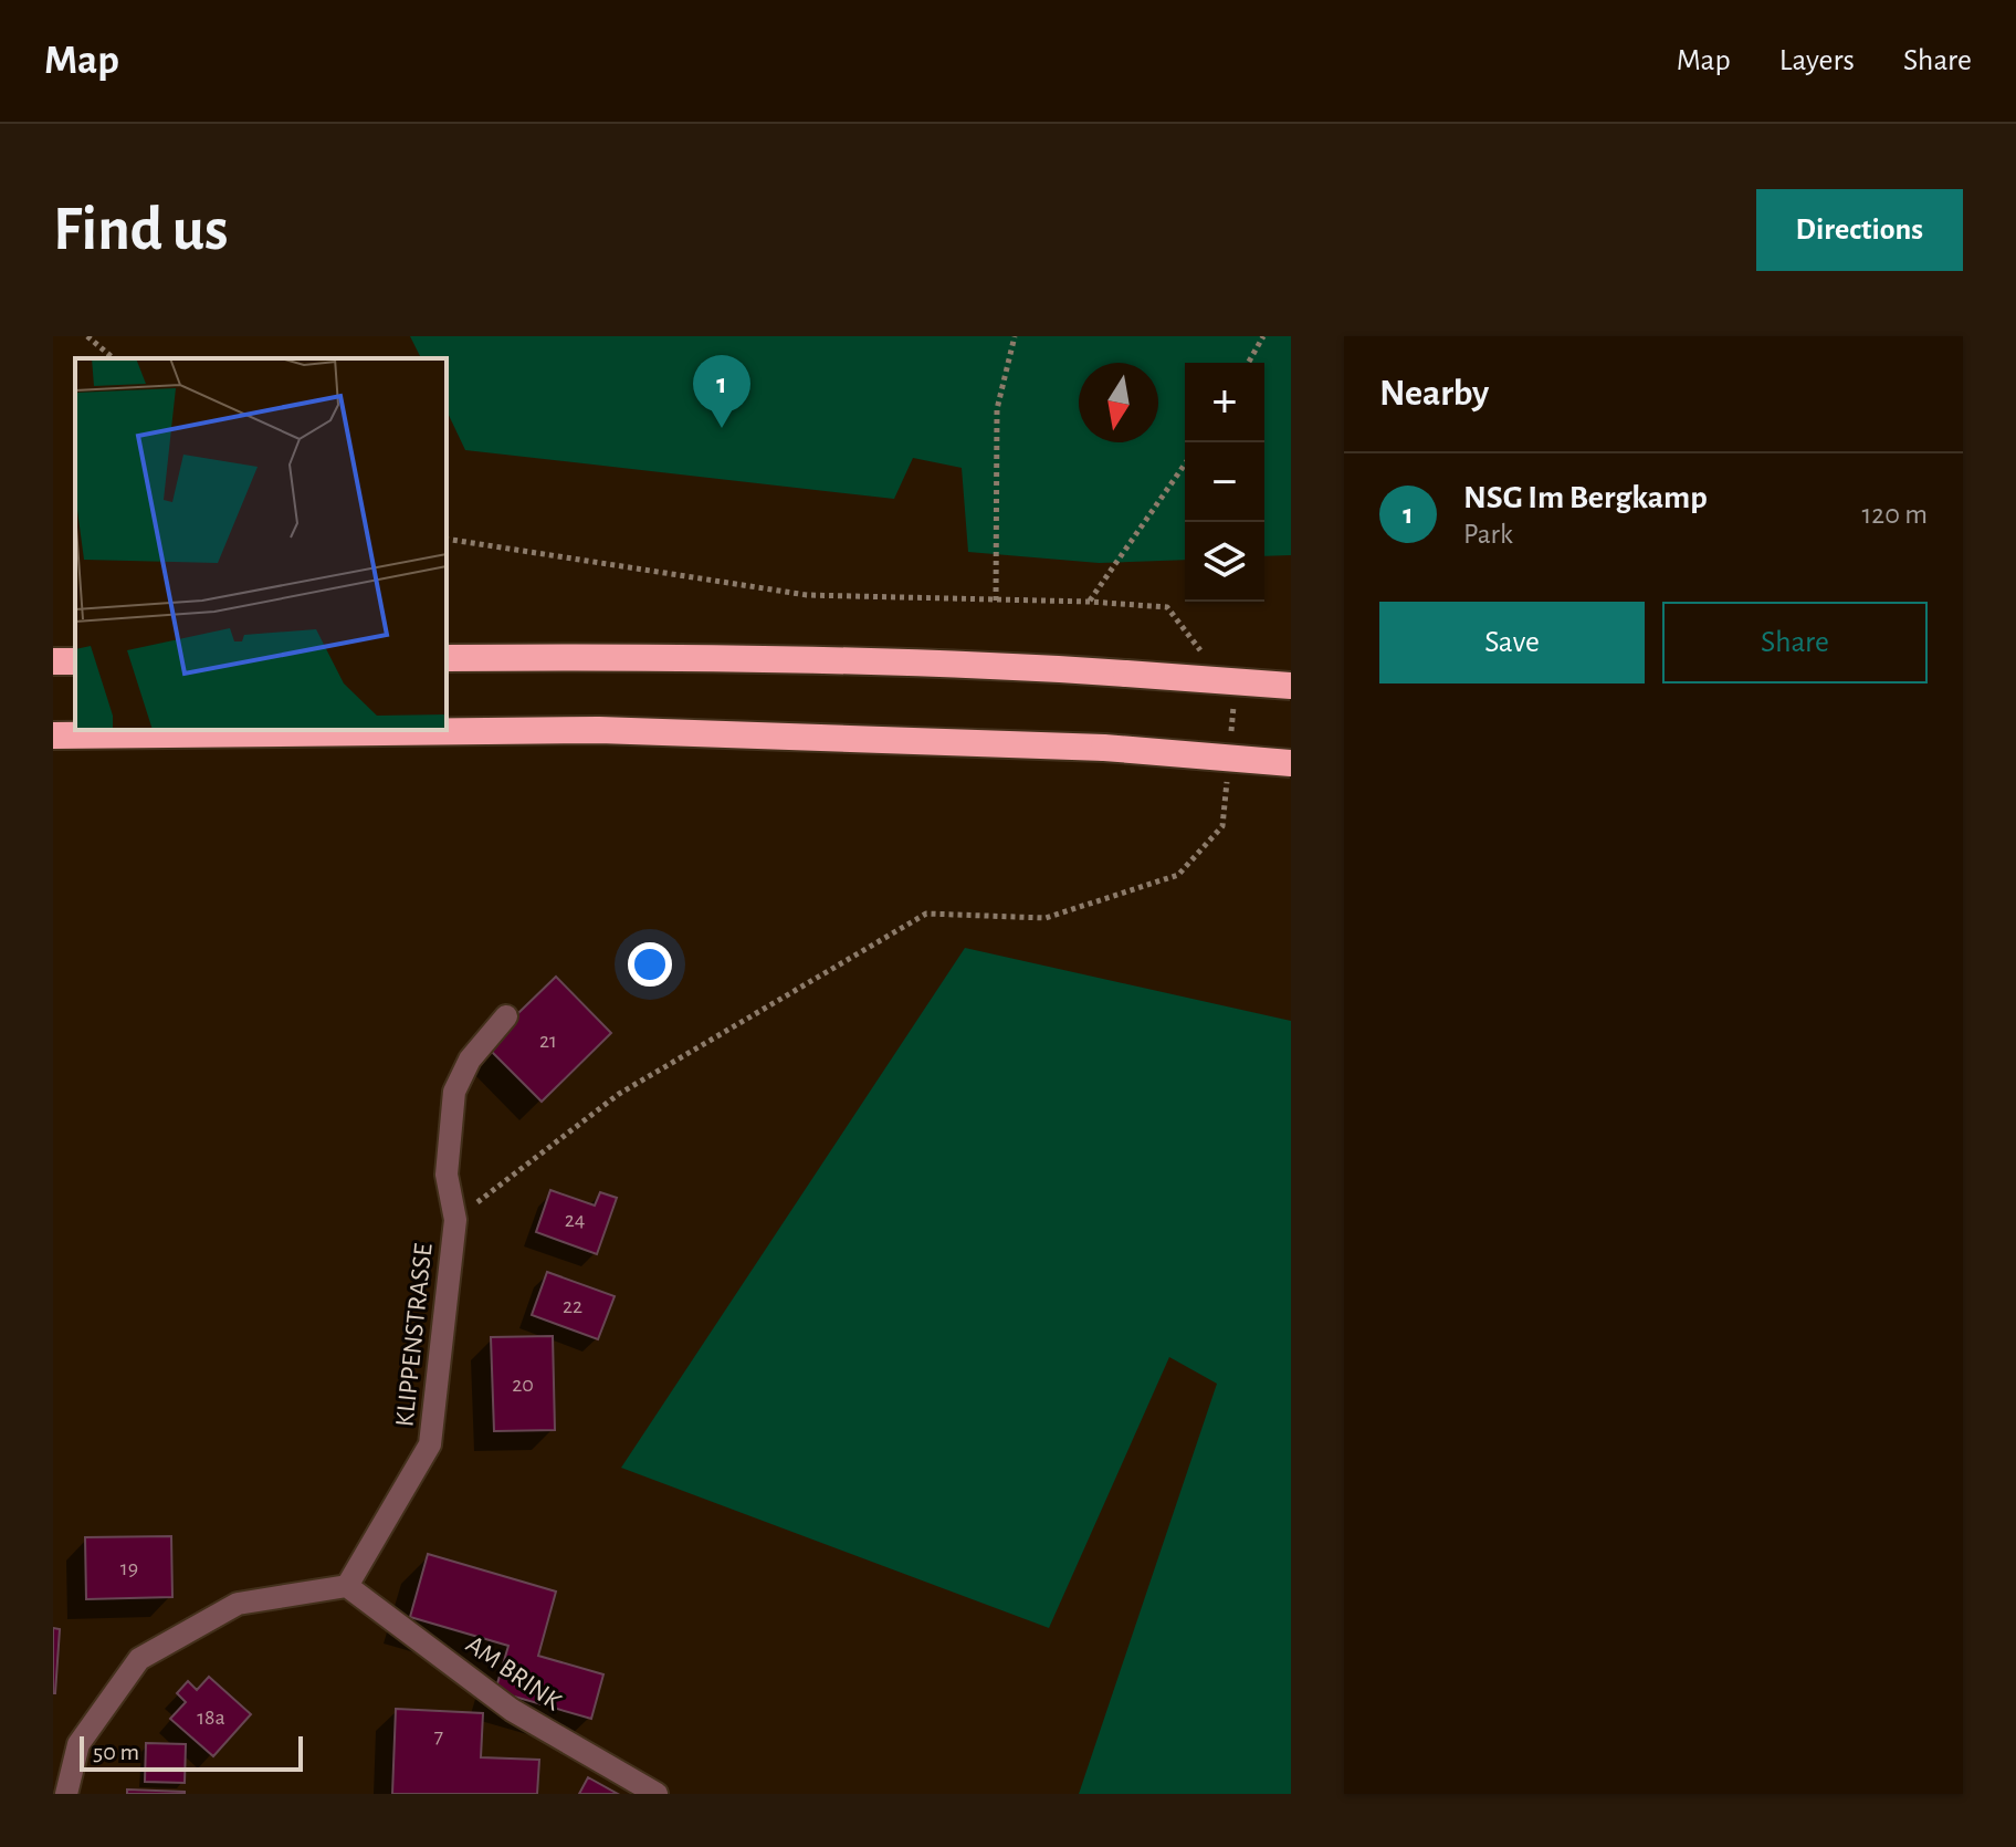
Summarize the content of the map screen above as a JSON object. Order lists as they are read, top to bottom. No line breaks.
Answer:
{"streets":{"street":["KLIPPENSTRASSE","AM BRINK"]},"crossings":[["KLIPPENSTRASSE","AM BRINK"]],"house_numbers":["21","24","22","20","19","18a","7"],"scale_bar":"50 m","north":"bottom","page":{"header":"Map","nav":["Map","Layers","Share"],"buttons":["Directions",["Save","Share"]],"title":"Find us","heading":"Nearby","pins":"1","map_buttons":["+","−"],"list":[{"mark":"1","name":"NSG Im Bergkamp","note":"Park","value":"120 m"}],"scale":"50 m"}}
